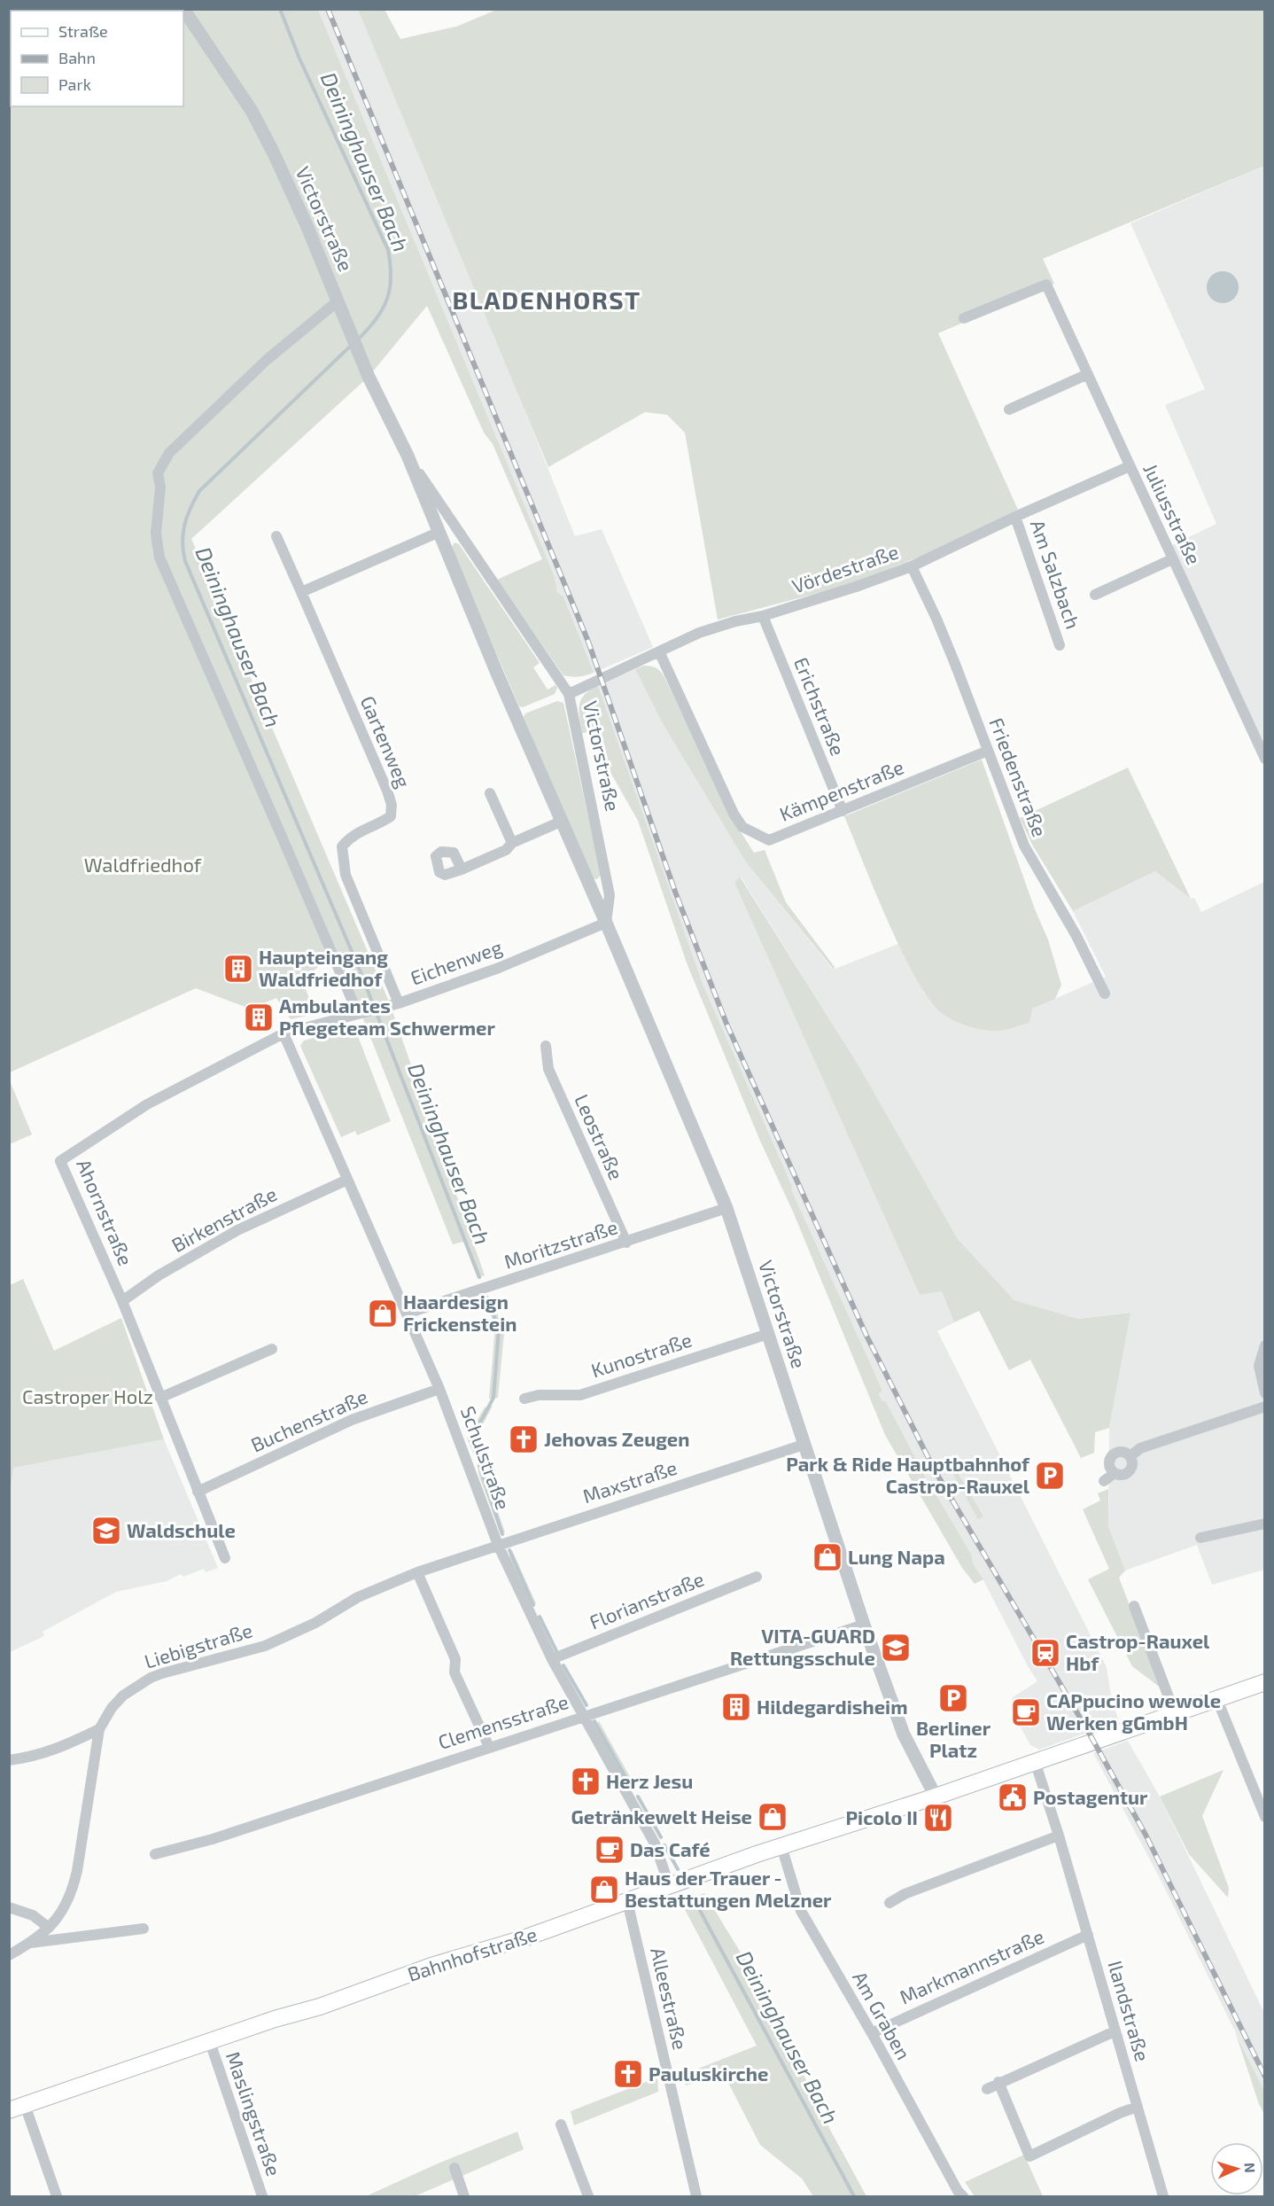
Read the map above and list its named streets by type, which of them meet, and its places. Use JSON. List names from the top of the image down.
{
  "streets": {
    "main road": ["Bahnhofstraße"],
    "street": [
      "Victorstraße",
      "Juliusstraße",
      "Vördestraße",
      "Am Salzbach",
      "Erichstraße",
      "Gartenweg",
      "Friedenstraße",
      "Kämpenstraße",
      "Eichenweg",
      "Leostraße",
      "Ahornstraße",
      "Birkenstraße",
      "Moritzstraße",
      "Kunostraße",
      "Buchenstraße",
      "Schulstraße",
      "Maxstraße",
      "Florianstraße",
      "Liebigstraße",
      "Clemensstraße",
      "Markmannstraße",
      "Alleestraße",
      "Ilandstraße",
      "Am Graben",
      "Maslingstraße"
    ]
  },
  "crossings": [
    ["Victorstraße", "Vördestraße"],
    ["Victorstraße", "Eichenweg"],
    ["Victorstraße", "Moritzstraße"],
    ["Victorstraße", "Kunostraße"],
    ["Victorstraße", "Maxstraße"],
    ["Victorstraße", "Clemensstraße"],
    ["Victorstraße", "Bahnhofstraße"],
    ["Juliusstraße", "Vördestraße"],
    ["Vördestraße", "Am Salzbach"],
    ["Vördestraße", "Erichstraße"],
    ["Vördestraße", "Friedenstraße"],
    ["Vördestraße", "Kämpenstraße"],
    ["Erichstraße", "Kämpenstraße"],
    ["Gartenweg", "Eichenweg"],
    ["Friedenstraße", "Kämpenstraße"],
    ["Eichenweg", "Ahornstraße"],
    ["Eichenweg", "Schulstraße"],
    ["Leostraße", "Moritzstraße"],
    ["Ahornstraße", "Birkenstraße"],
    ["Ahornstraße", "Buchenstraße"],
    ["Ahornstraße", "Schulstraße"],
    ["Birkenstraße", "Schulstraße"],
    ["Moritzstraße", "Schulstraße"],
    ["Buchenstraße", "Schulstraße"],
    ["Schulstraße", "Maxstraße"],
    ["Schulstraße", "Florianstraße"],
    ["Schulstraße", "Liebigstraße"],
    ["Schulstraße", "Clemensstraße"],
    ["Schulstraße", "Bahnhofstraße"],
    ["Maxstraße", "Liebigstraße"],
    ["Bahnhofstraße", "Alleestraße"],
    ["Bahnhofstraße", "Am Graben"],
    ["Bahnhofstraße", "Maslingstraße"],
    ["Markmannstraße", "Ilandstraße"],
    ["Markmannstraße", "Am Graben"]
  ],
  "districts": ["BLADENHORST"],
  "water": ["Deininghauser Bach"],
  "parks": ["Waldfriedhof", "Castroper Holz"],
  "places": {
    "building": ["Haupteingang Waldfriedhof", "Ambulantes Pflegeteam Schwermer", "Hildegardisheim"],
    "shop": [
      "Haardesign Frickenstein",
      "Lung Napa",
      "Getränkewelt Heise",
      "Haus der Trauer - Bestattungen Melzner"
    ],
    "church": ["Jehovas Zeugen", "Herz Jesu", "Pauluskirche"],
    "parking": ["Park & Ride Hauptbahnhof Castrop-Rauxel", "Berliner Platz"],
    "school or university": ["Waldschule", "VITA-GUARD Rettungsschule"],
    "station": ["Castrop-Rauxel Hbf"],
    "cafe": ["CAPpucino wewole Werken gGmbH", "Das Café"],
    "public building": ["Postagentur"],
    "restaurant": ["Picolo II"]
  },
  "legend": ["Straße", "Bahn", "Park"],
  "north": "right"
}
